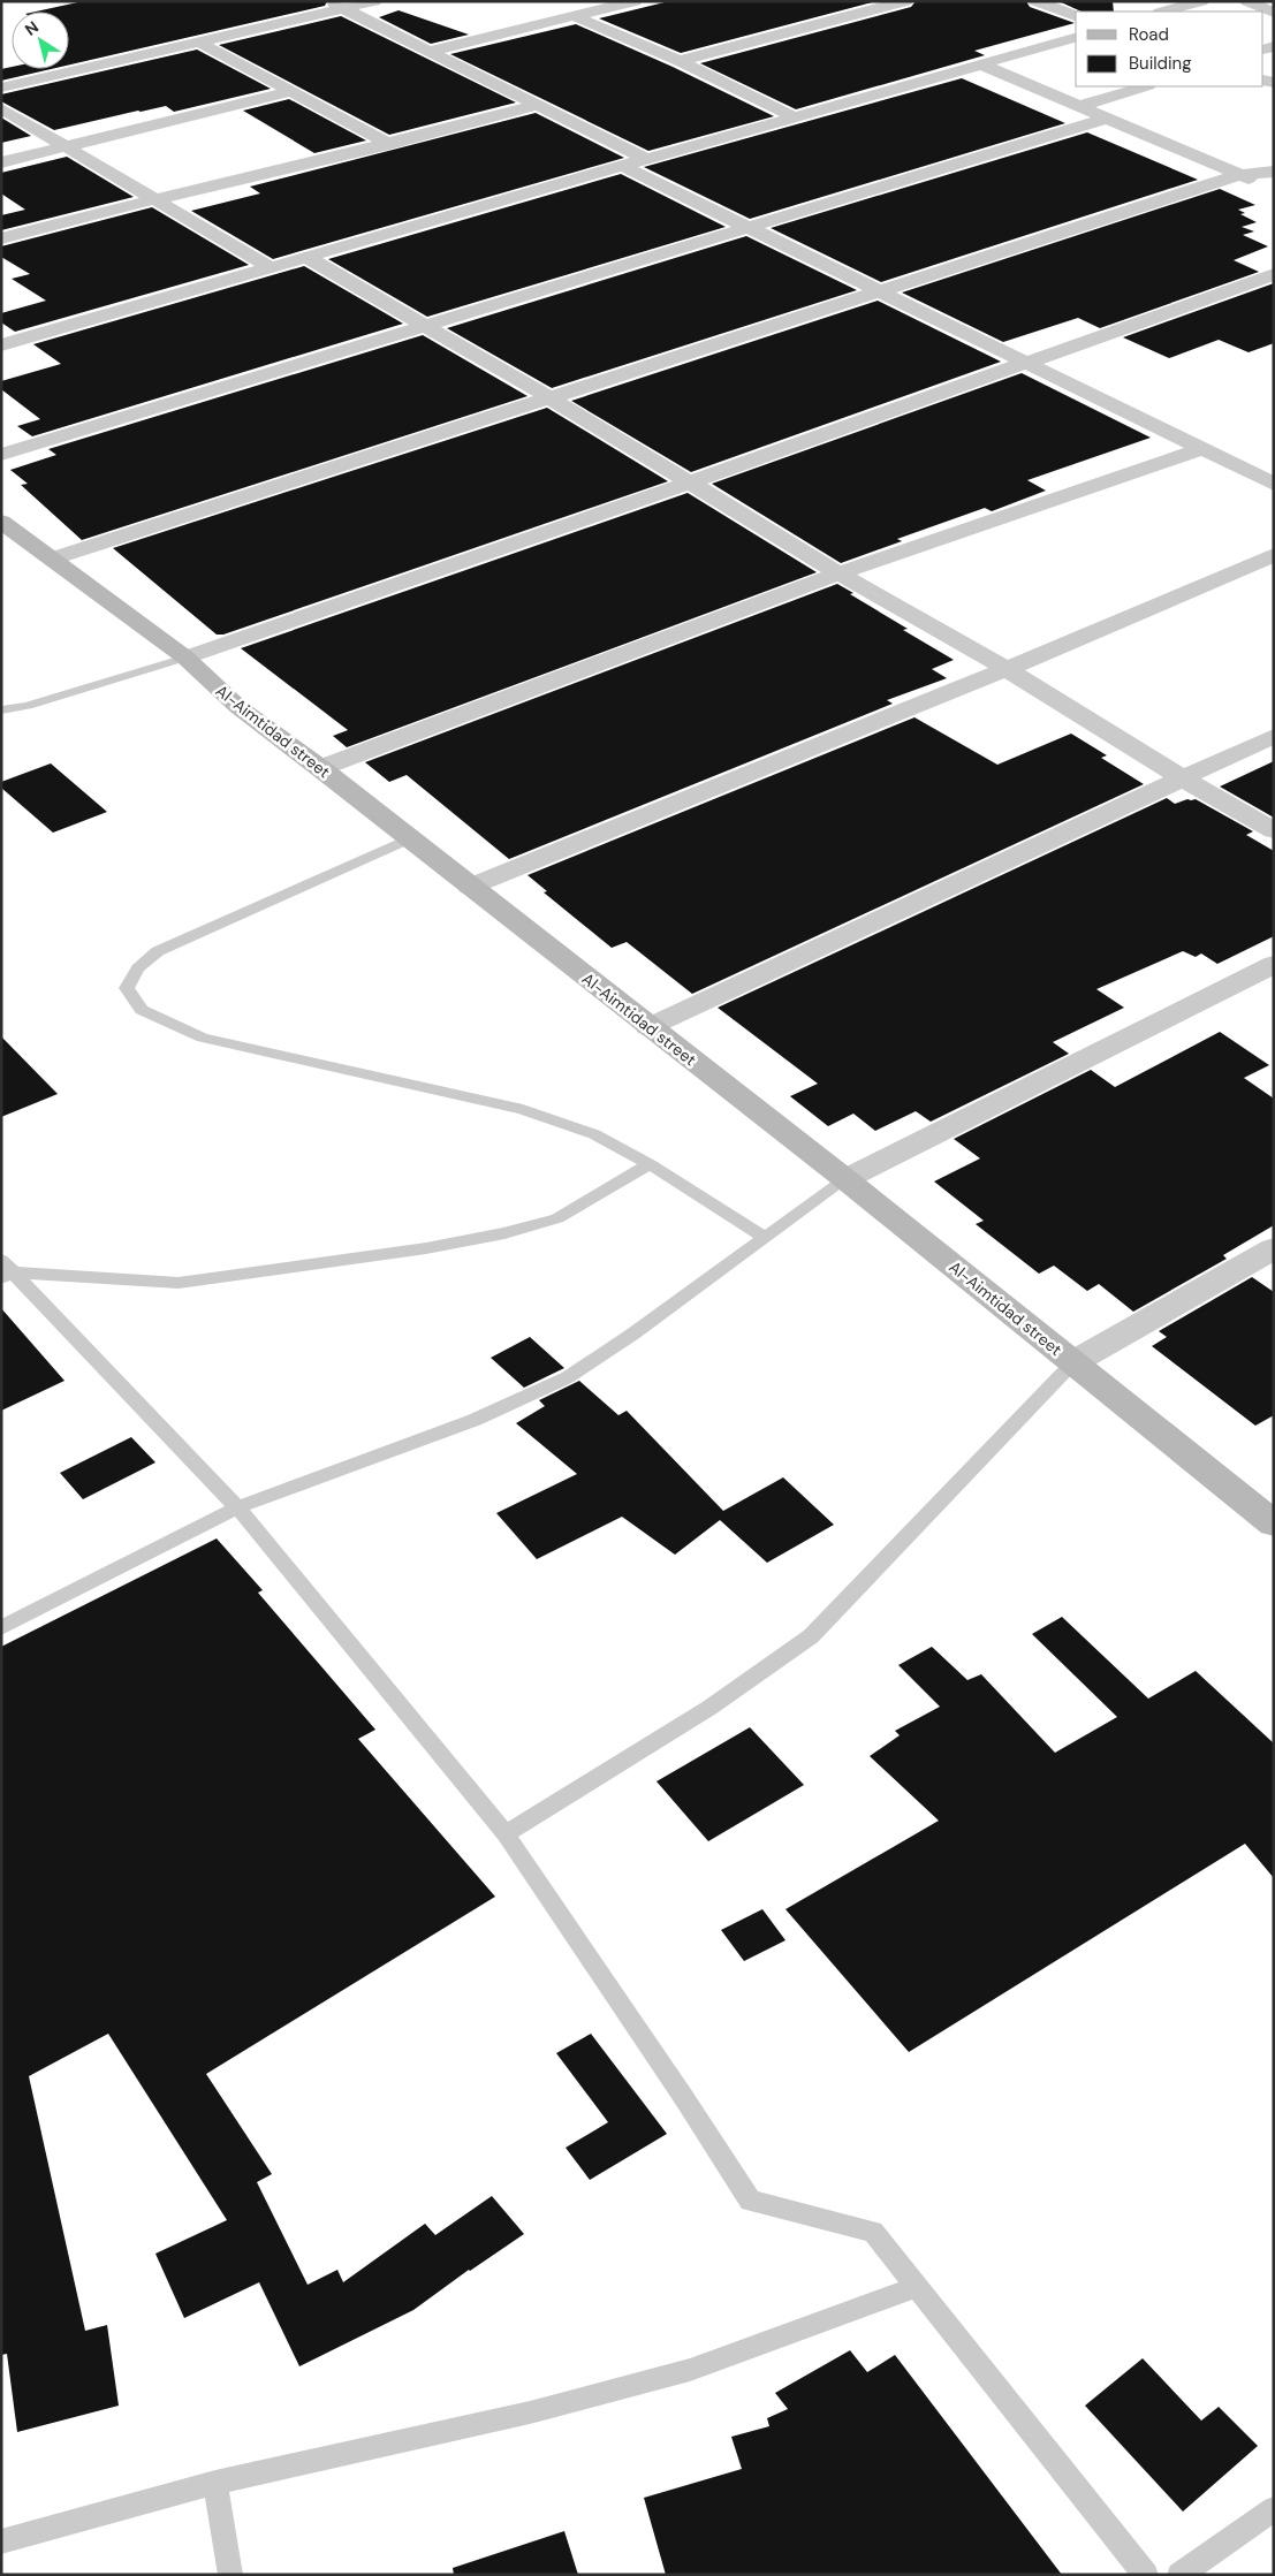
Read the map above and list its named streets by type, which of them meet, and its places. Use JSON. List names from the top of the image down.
{
  "streets": {
    "street": ["Al-Aimtidad street"]
  },
  "legend": ["Road", "Building"],
  "north": "top left"
}
